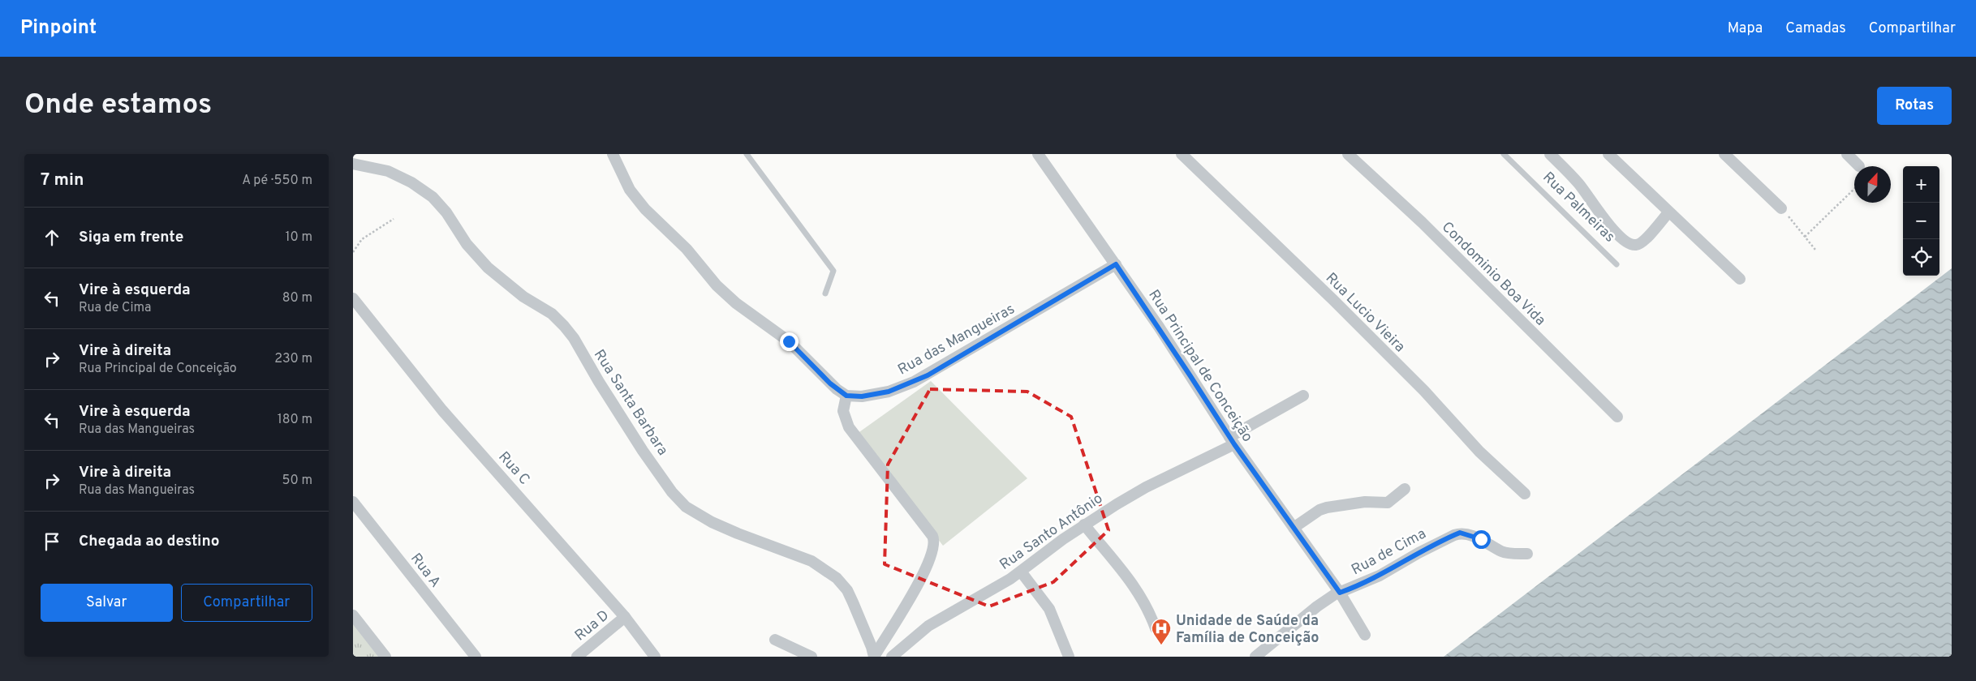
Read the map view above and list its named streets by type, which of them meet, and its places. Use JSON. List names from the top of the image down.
{
  "streets": {
    "street": [
      "Rua Palmeiras",
      "Condominio Boa Vida",
      "Rua Lucio Vieira",
      "Rua das Mangueiras",
      "Rua Principal de Conceição",
      "Rua Santa Barbara",
      "Rua C",
      "Rua Santo Antônio",
      "Rua de Cima",
      "Rua A",
      "Rua D"
    ]
  },
  "crossings": [
    ["Rua das Mangueiras", "Rua Principal de Conceição"],
    ["Rua Principal de Conceição", "Rua Santo Antônio"],
    ["Rua Principal de Conceição", "Rua de Cima"],
    ["Rua C", "Rua D"]
  ],
  "places": {
    "hospital": ["Unidade de Saúde da Família de Conceição"]
  },
  "north": "top",
  "page": {
    "header": "Pinpoint",
    "nav": ["Mapa", "Camadas", "Compartilhar"],
    "buttons": [
      "Rotas",
      ["Salvar", "Compartilhar"]
    ],
    "title": "Onde estamos",
    "heading": ["7 min", "A pé · 550 m"],
    "map_buttons": ["+", "−"],
    "list": [
      ["Siga em frente", "10 m"],
      ["Vire à esquerda", "Rua de Cima", "80 m"],
      ["Vire à direita", "Rua Principal de Conceição", "230 m"],
      ["Vire à esquerda", "Rua das Mangueiras", "180 m"],
      ["Vire à direita", "Rua das Mangueiras", "50 m"],
      "Chegada ao destino"
    ]
  }
}
